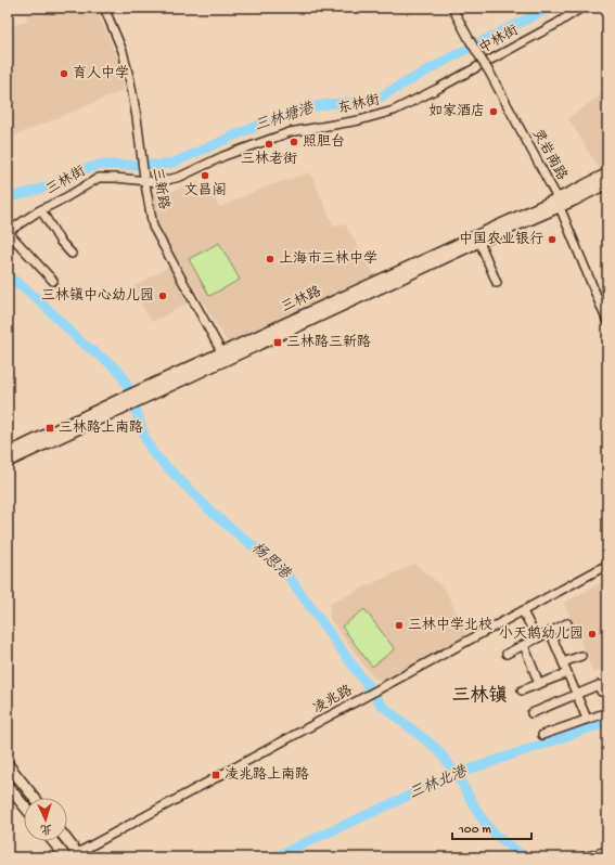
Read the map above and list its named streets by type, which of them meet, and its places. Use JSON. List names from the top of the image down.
{
  "streets": {
    "main road": ["三林路"],
    "street": [
      "中林街",
      "东林街",
      "灵岩南路",
      "三林街",
      "三新路",
      "凌兆路"
    ]
  },
  "crossings": [
    ["中林街", "东林街"],
    ["东林街", "三林街"],
    ["东林街", "三新路"],
    ["灵岩南路", "三林路"],
    ["三林街", "三新路"],
    ["三新路", "三林路"]
  ],
  "districts": ["三林镇"],
  "water": ["三林塘港", "杨思港", "三林北港"],
  "places": {
    "other": [
      "育人中学",
      "如家酒店",
      "照胆台",
      "三林老街",
      "文昌阁",
      "中国农业银行",
      "上海市三林中学",
      "三林镇中心幼儿园",
      "三林中学北校",
      "小天鹅幼儿园"
    ],
    "transit": ["三林路三新路", "三林路上南路", "凌兆路上南路"]
  },
  "scale_bar": "100 m",
  "north": "bottom"
}
